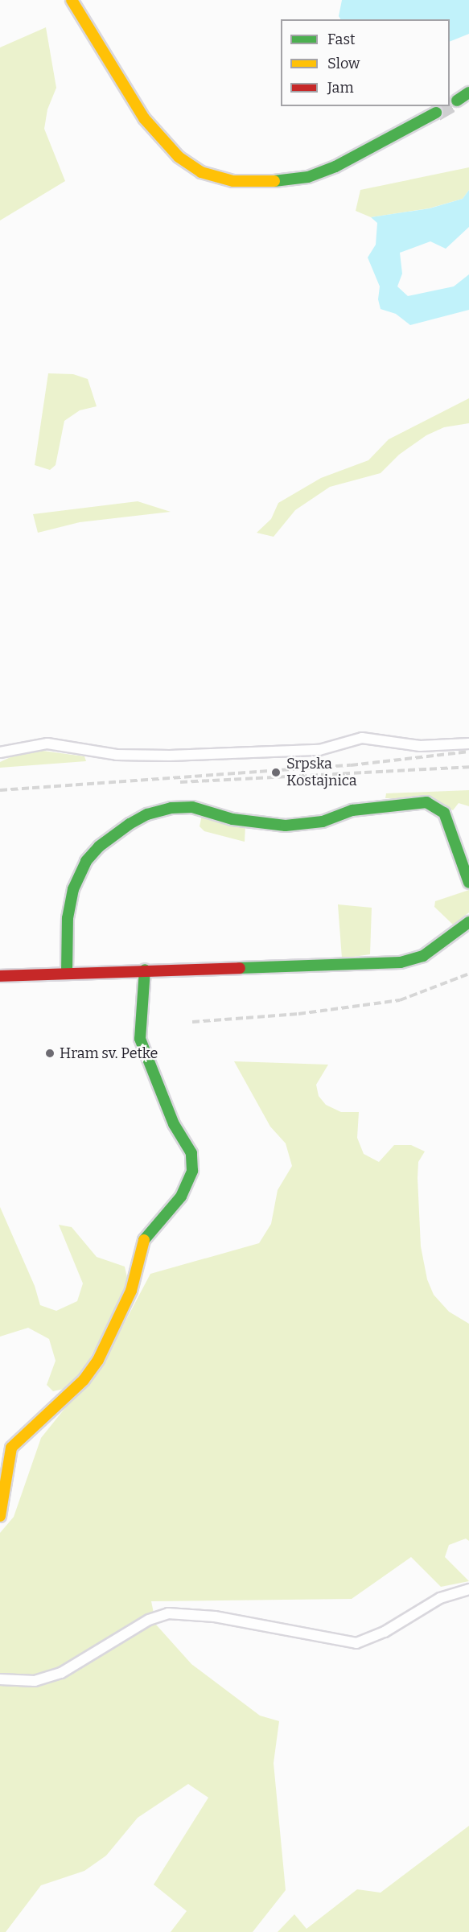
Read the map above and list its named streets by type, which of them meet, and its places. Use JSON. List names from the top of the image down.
{
  "places": ["Srpska Kostajnica", "Hram sv. Petke"],
  "legend": ["Fast", "Slow", "Jam"]
}
